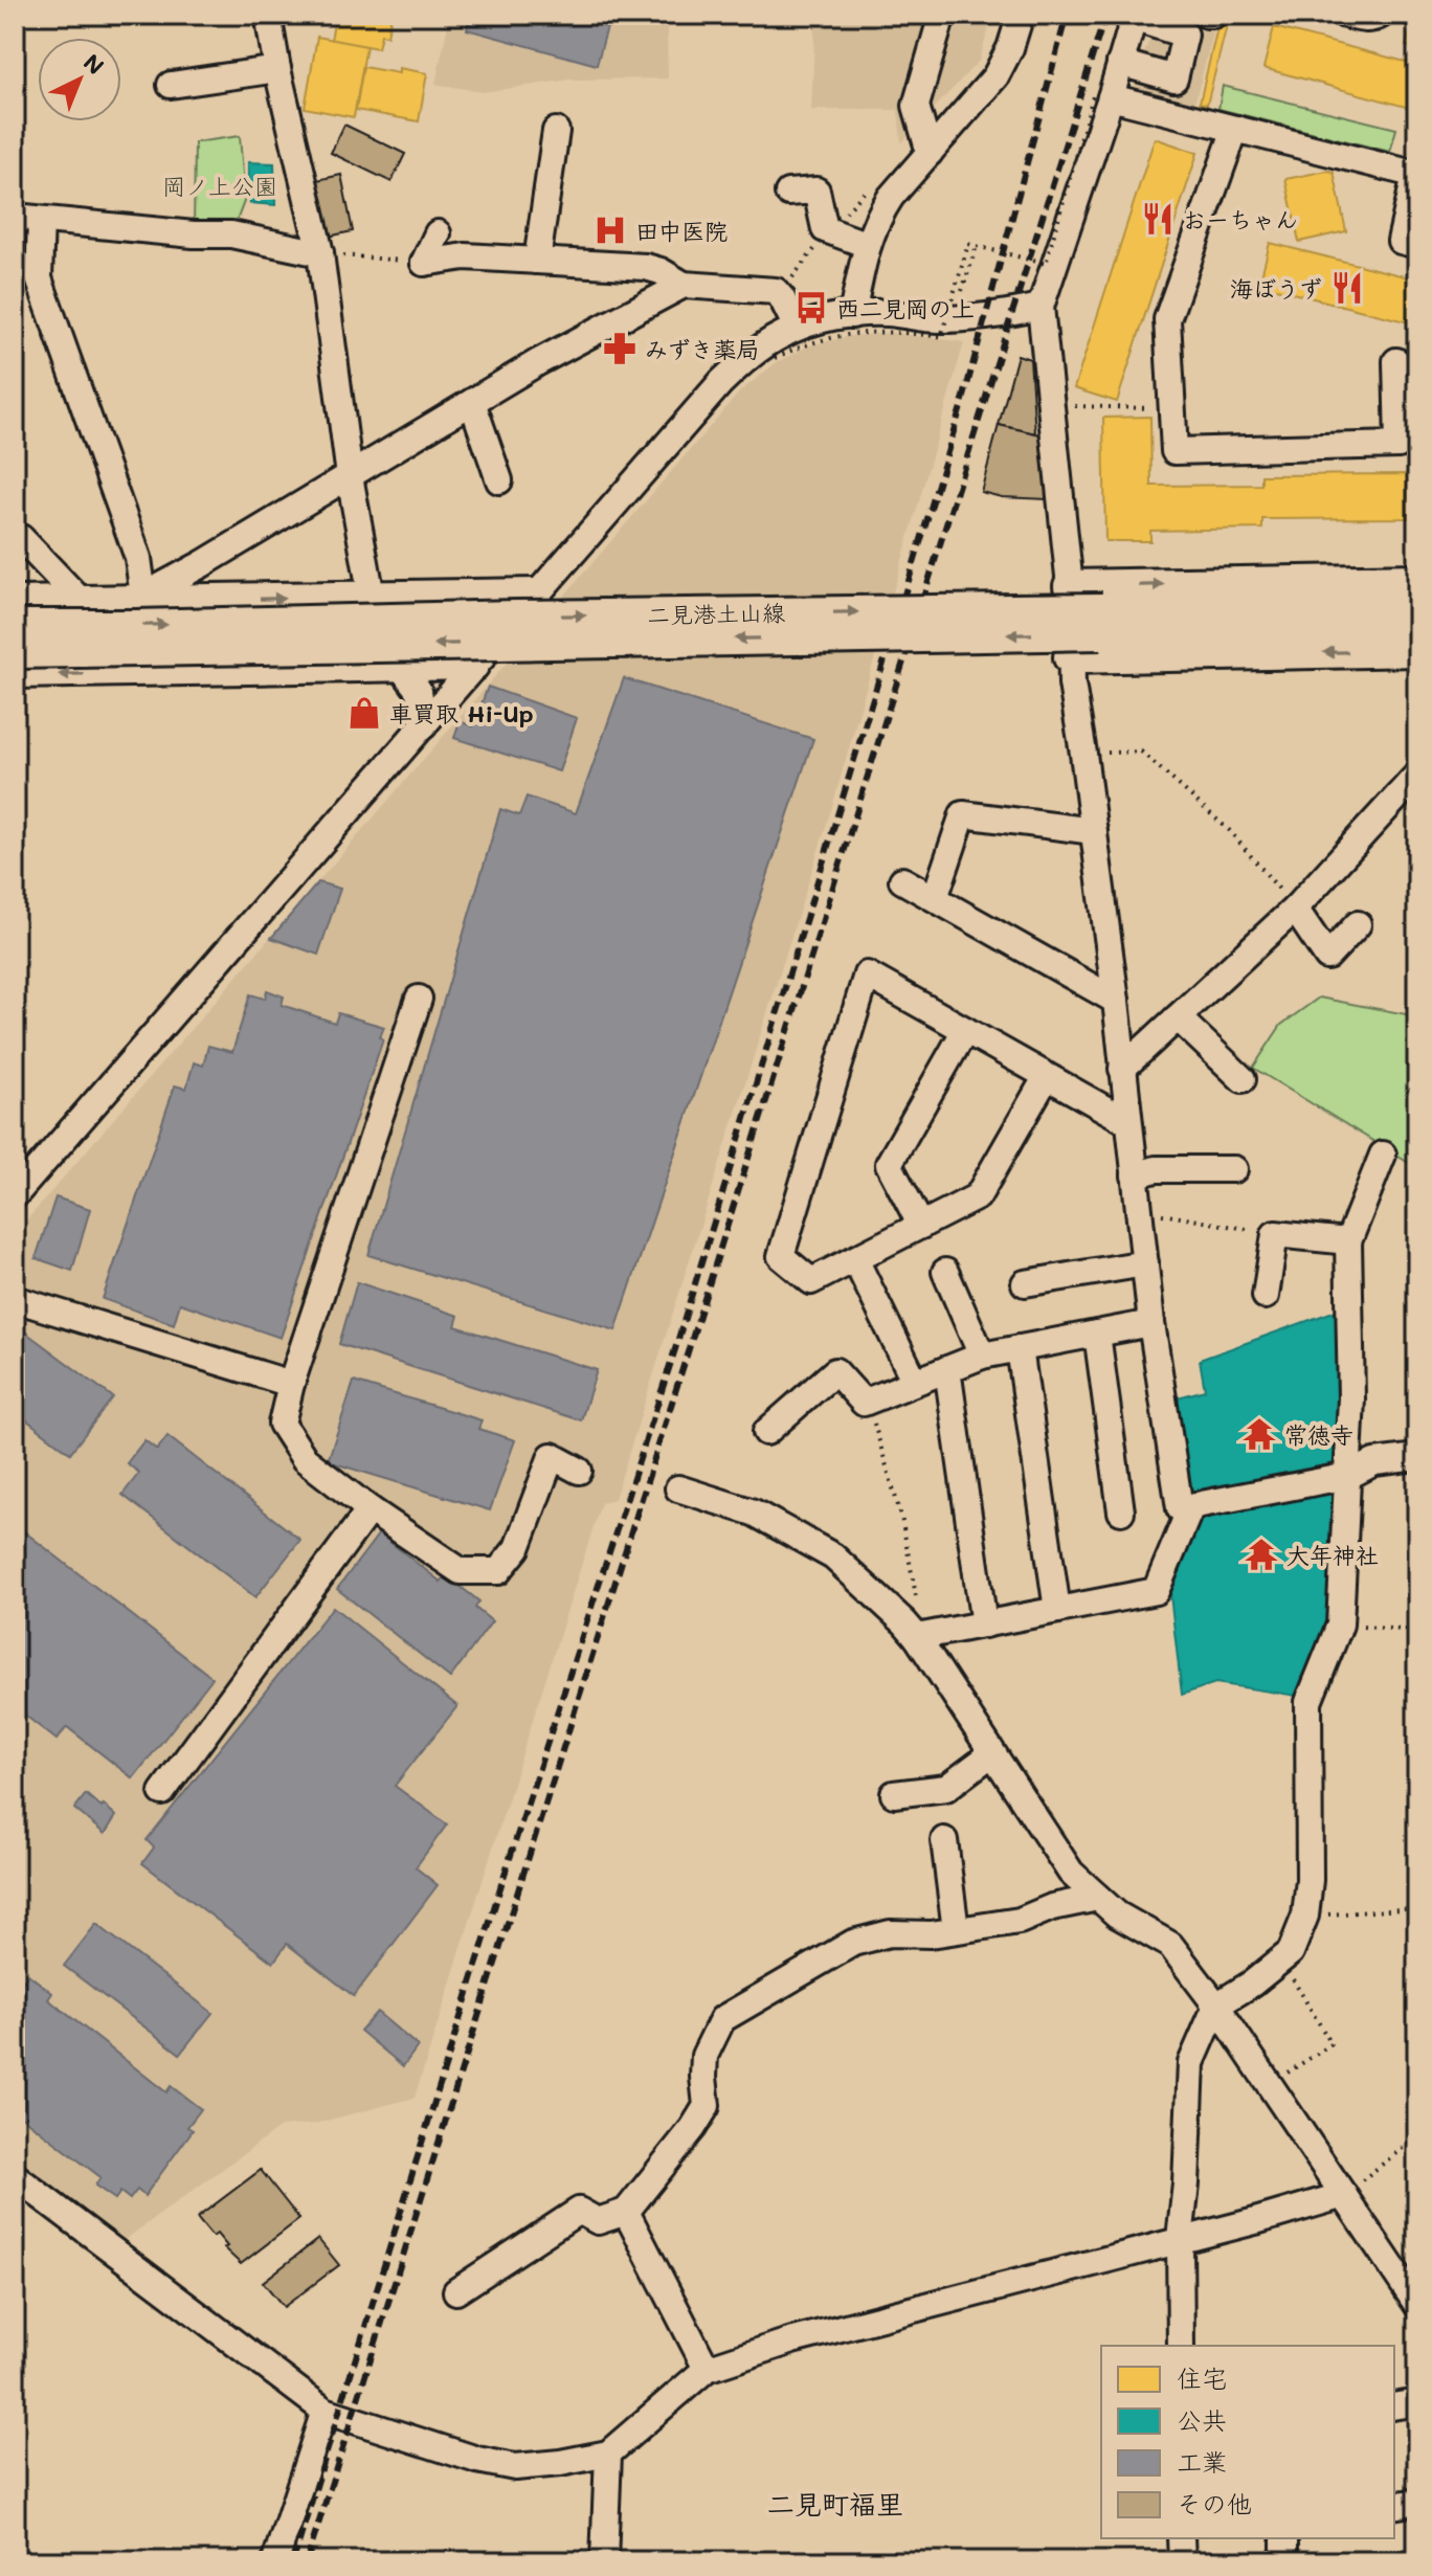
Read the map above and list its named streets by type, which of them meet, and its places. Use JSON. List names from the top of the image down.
{
  "streets": {
    "main road": ["二見港土山線"]
  },
  "districts": ["二見町福里"],
  "parks": ["岡ノ上公園"],
  "places": {
    "restaurant": ["おーちゃん", "海ぼうず"],
    "hospital": ["田中医院"],
    "bus stop": ["西二見岡の上"],
    "pharmacy": ["みずき薬局"],
    "shop": ["車買取 Hi-Up"],
    "temple": ["常徳寺", "大年神社"]
  },
  "legend": [
    "住宅",
    "公共",
    "工業",
    "その他"
  ],
  "north": "top right"
}
